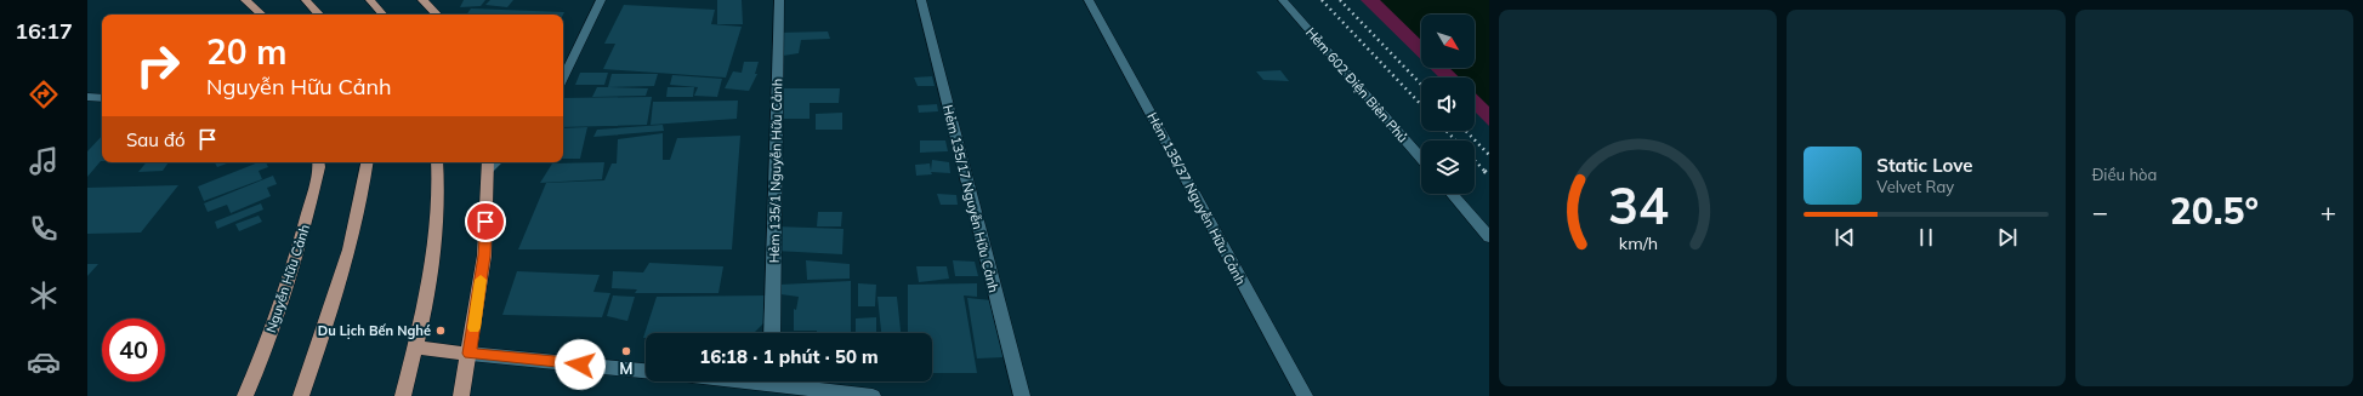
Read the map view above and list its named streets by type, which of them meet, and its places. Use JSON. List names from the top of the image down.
{
  "streets": {
    "main road": ["Nguyễn Hữu Cảnh"],
    "street": [
      "Hẻm 602 Điện Biên Phủ",
      "Hẻm 135/1 Nguyễn Hữu Cảnh",
      "Hẻm 135/17 Nguyễn Hữu Cảnh",
      "Hẻm 135/37 Nguyễn Hữu Cảnh"
    ]
  },
  "places": ["Du Lịch Bến Nghé", "M"],
  "north": "bottom right",
  "page": {
    "tabs": "16:17",
    "tile": "Điều hòa",
    "turn": ["20 m", "Nguyễn Hữu Cảnh"],
    "then": "Sau đó",
    "song": ["Static Love", "Velvet Ray"],
    "heat": ["−", "20.5°", "+"],
    "limit": "40",
    "trip": "16:18 · 1 phút · 50 m",
    "gauge": ["34", "km/h"]
  }
}
